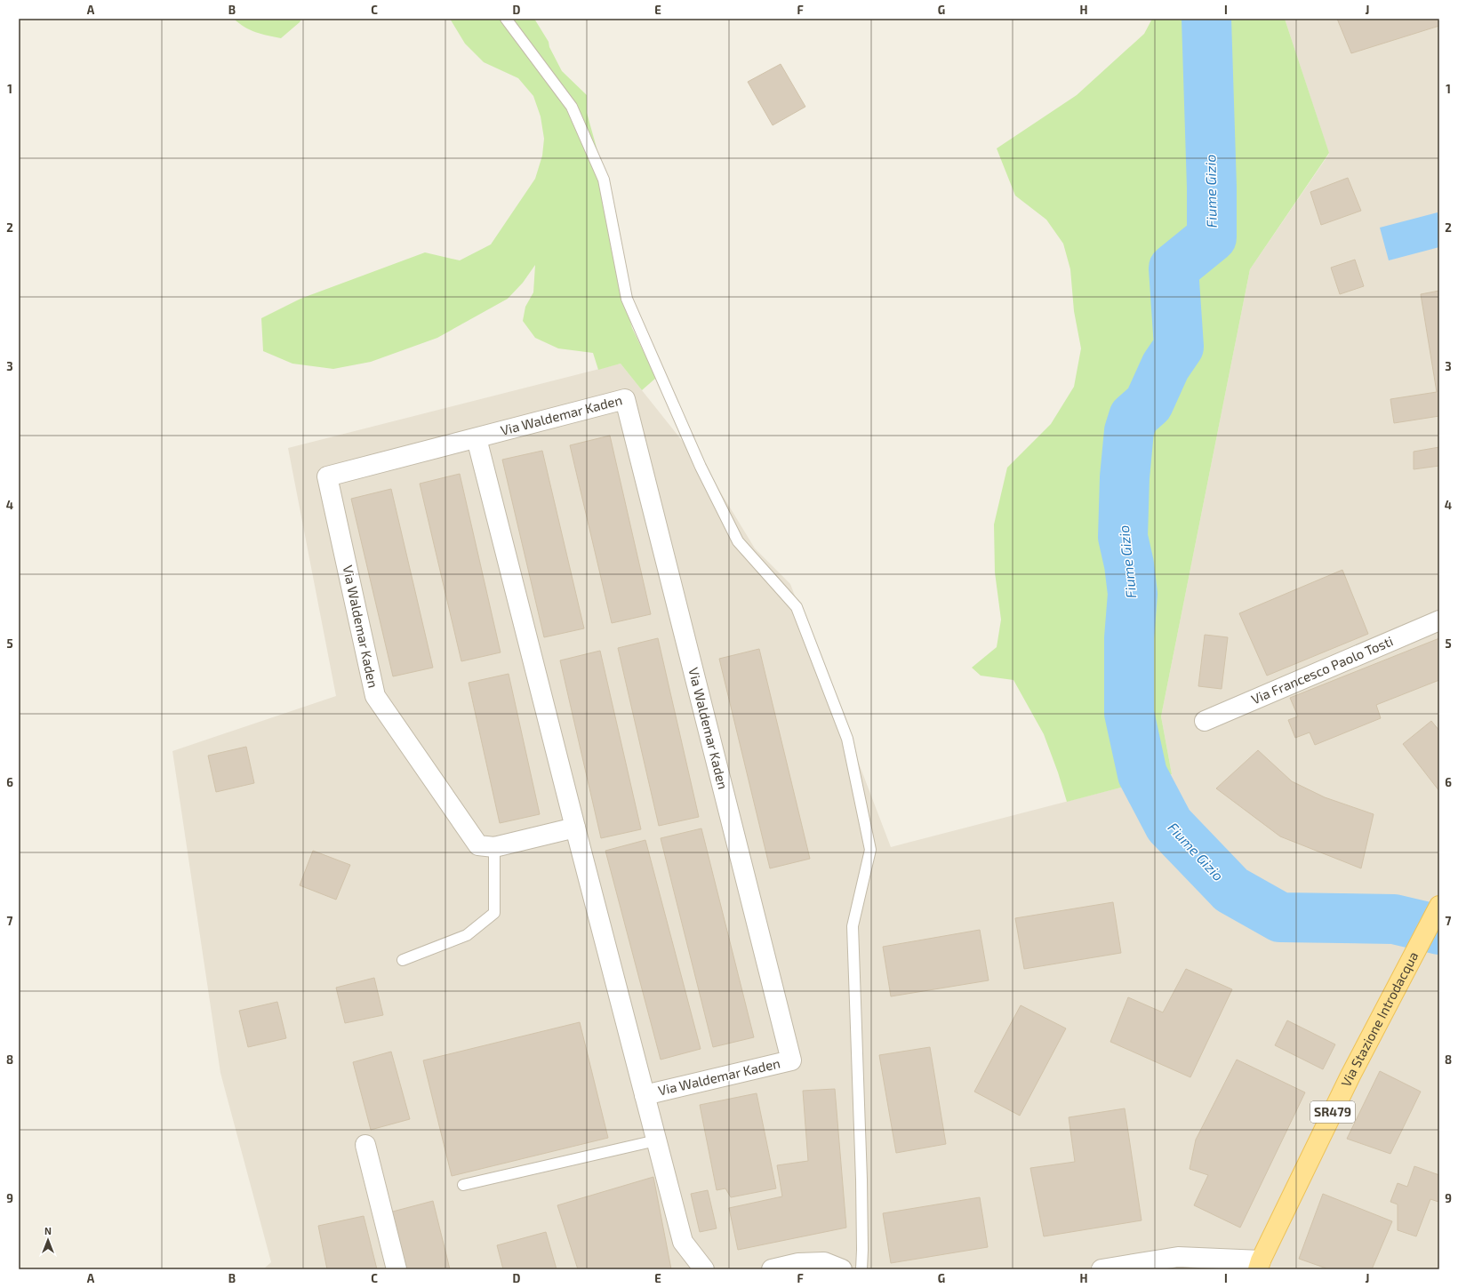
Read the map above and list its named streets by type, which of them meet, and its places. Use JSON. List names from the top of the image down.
{
  "streets": {
    "main road": ["Via Stazione Introdacqua", "SR479"],
    "street": ["Via Waldemar Kaden", "Via Francesco Paolo Tosti"]
  },
  "water": ["Fiume Gizio"],
  "north": "top",
  "grid": {
    "columns": [
      "A",
      "B",
      "C",
      "D",
      "E",
      "F",
      "G",
      "H",
      "I",
      "J"
    ],
    "rows": [
      "1",
      "2",
      "3",
      "4",
      "5",
      "6",
      "7",
      "8",
      "9"
    ]
  }
}
